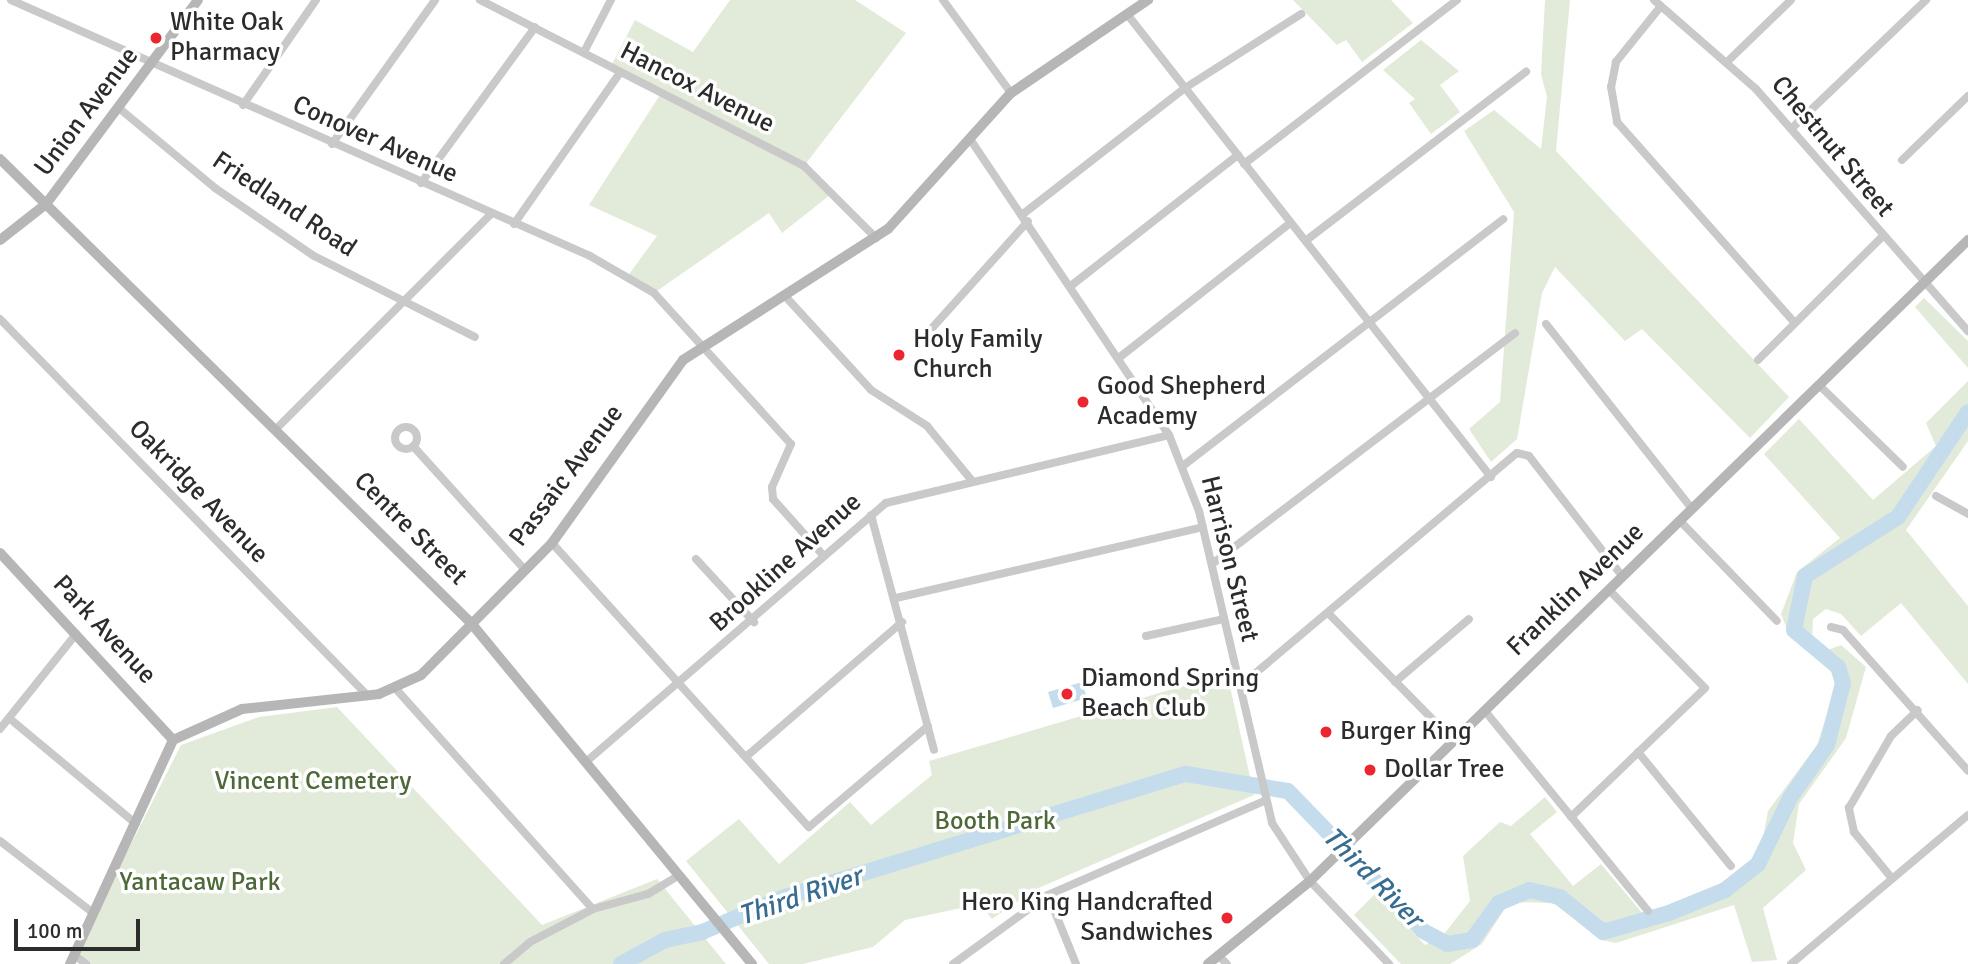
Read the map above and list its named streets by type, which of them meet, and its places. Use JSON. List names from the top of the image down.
{
  "streets": {
    "street": [
      "Hancox Avenue",
      "Union Avenue",
      "Conover Avenue",
      "Chestnut Street",
      "Friedland Road",
      "Passaic Avenue",
      "Oakridge Avenue",
      "Centre Street",
      "Harrison Street",
      "Brookline Avenue",
      "Franklin Avenue",
      "Park Avenue"
    ]
  },
  "crossings": [
    ["Hancox Avenue", "Passaic Avenue"],
    ["Union Avenue", "Conover Avenue"],
    ["Union Avenue", "Friedland Road"],
    ["Union Avenue", "Centre Street"],
    ["Conover Avenue", "Passaic Avenue"],
    ["Conover Avenue", "Brookline Avenue"],
    ["Chestnut Street", "Franklin Avenue"],
    ["Passaic Avenue", "Oakridge Avenue"],
    ["Passaic Avenue", "Centre Street"],
    ["Passaic Avenue", "Harrison Street"],
    ["Passaic Avenue", "Park Avenue"],
    ["Centre Street", "Brookline Avenue"],
    ["Harrison Street", "Brookline Avenue"],
    ["Harrison Street", "Franklin Avenue"]
  ],
  "water": ["Third River"],
  "parks": ["Vincent Cemetery", "Booth Park", "Yantacaw Park"],
  "places": [
    "White Oak Pharmacy",
    "Holy Family Church",
    "Good Shepherd Academy",
    "Diamond Spring Beach Club",
    "Burger King",
    "Dollar Tree",
    "Hero King Handcrafted Sandwiches"
  ],
  "scale_bar": "100 m"
}
